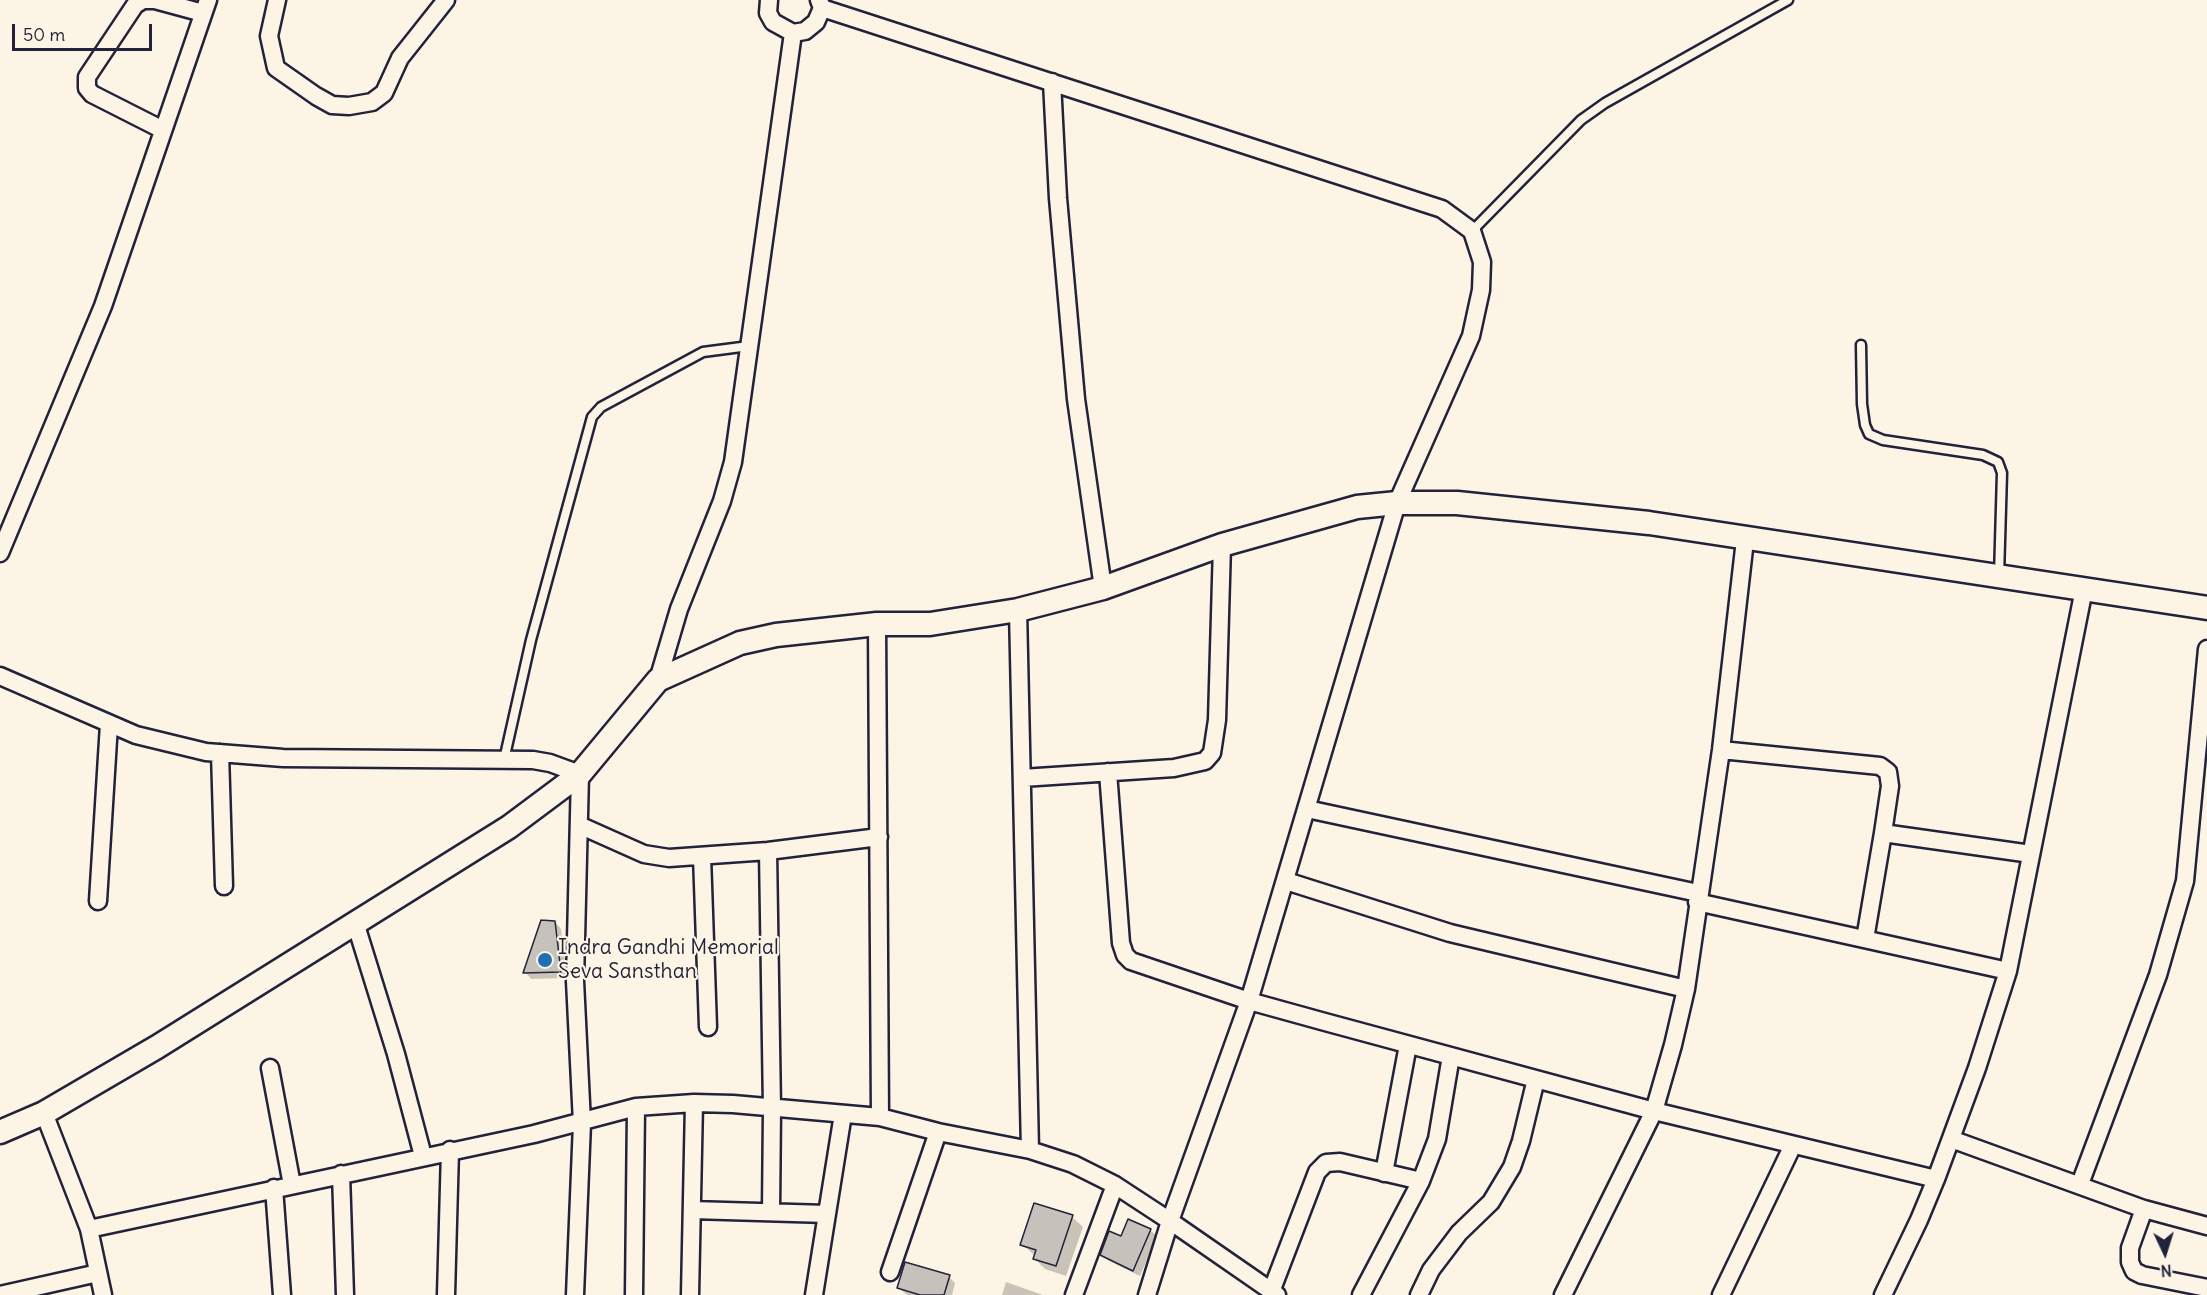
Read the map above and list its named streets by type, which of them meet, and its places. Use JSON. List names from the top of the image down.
{
  "places": ["Indra Gandhi Memorial Seva Sansthan"],
  "scale_bar": "50 m",
  "north": "bottom"
}
